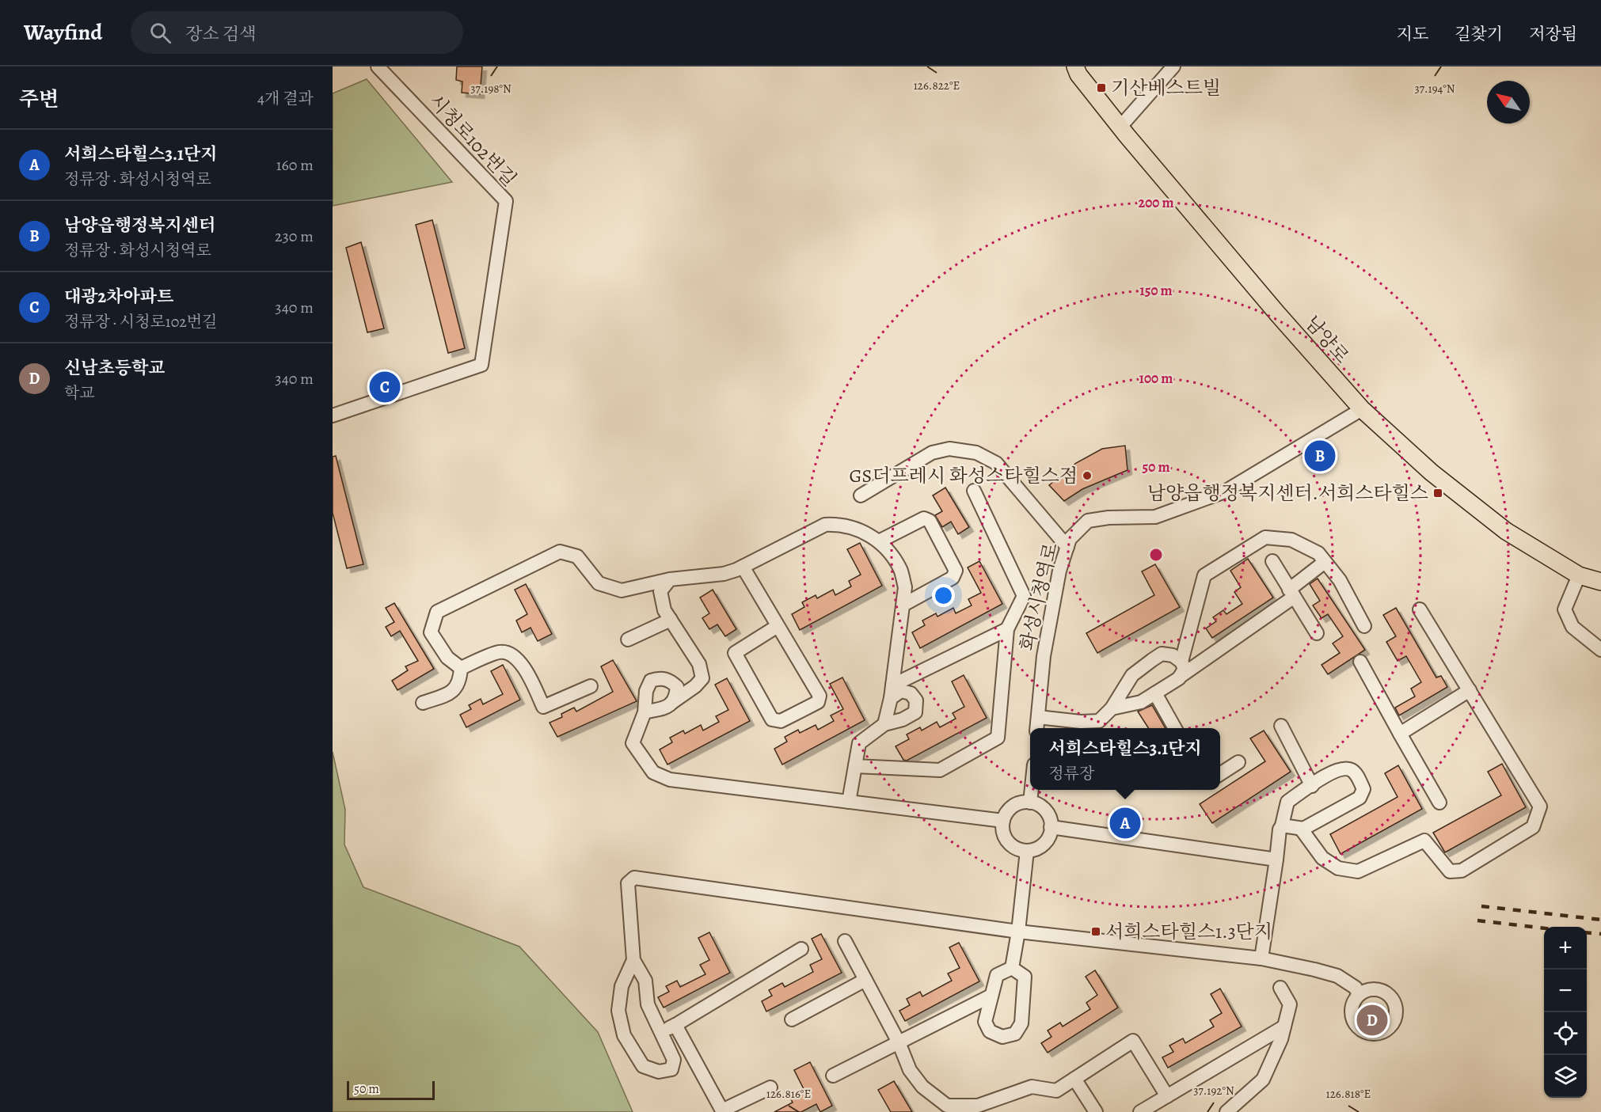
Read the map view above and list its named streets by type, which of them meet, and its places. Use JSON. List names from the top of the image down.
{
  "streets": {
    "main road": ["남양로"],
    "street": ["시청로102번길", "화성시청역로"]
  },
  "crossings": [
    ["남양로", "화성시청역로"]
  ],
  "places": {
    "transit": ["기산베스트빌", "남양읍행정복지센터.서희스타힐스", "서희스타힐스1.3단지"],
    "other": ["GS더프레시 화성스타힐스점"]
  },
  "scale_bar": "50 m",
  "north": "top left",
  "page": {
    "header": "Wayfind",
    "search": "장소 검색",
    "nav": ["지도", "길찾기", "저장됨"],
    "heading": ["주변", "4개 결과"],
    "list": [
      {
        "mark": "A",
        "name": "서희스타힐스3.1단지",
        "note": "정류장 · 화성시청역로",
        "value": "160 m"
      },
      {
        "mark": "B",
        "name": "남양읍행정복지센터",
        "note": "정류장 · 화성시청역로",
        "value": "230 m"
      },
      {
        "mark": "C",
        "name": "대광2차아파트",
        "note": "정류장 · 시청로102번길",
        "value": "340 m"
      },
      {
        "mark": "D",
        "name": "신남초등학교",
        "note": "학교",
        "value": "340 m"
      }
    ],
    "pins": [
      "C",
      "B",
      "A",
      "D"
    ],
    "popup": ["서희스타힐스3.1단지", "정류장"],
    "map_buttons": ["+", "−"],
    "scale": "50 m"
  },
  "coordinates": [
    "126.822°E",
    "37.198°N",
    "37.194°N",
    "37.192°N",
    "126.816°E",
    "126.818°E"
  ],
  "rings": [
    "200 m",
    "150 m",
    "100 m",
    "50 m"
  ]
}
